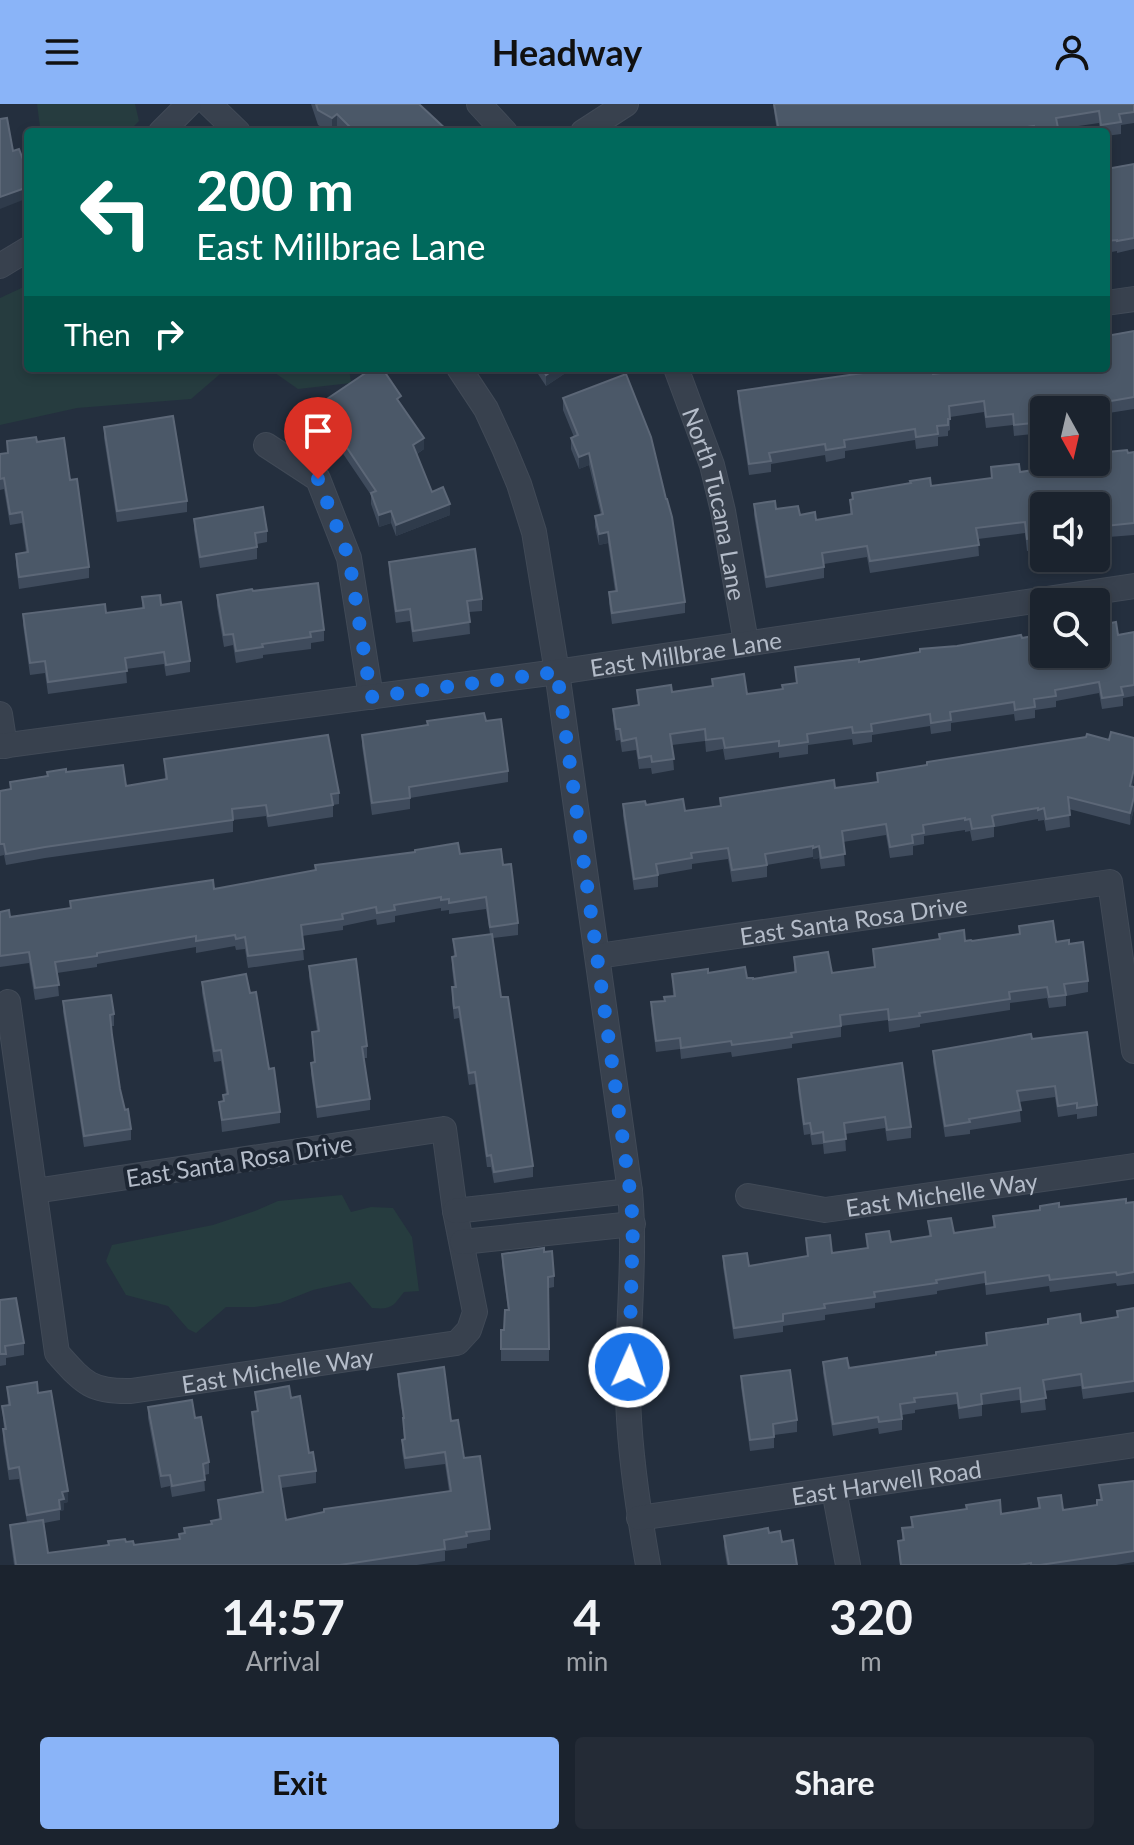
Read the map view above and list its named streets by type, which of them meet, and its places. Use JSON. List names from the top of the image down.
{
  "streets": {
    "street": [
      "North Tucana Lane",
      "East Millbrae Lane",
      "East Santa Rosa Drive",
      "East Michelle Way",
      "East Harwell Road"
    ]
  },
  "crossings": [
    ["North Tucana Lane", "East Millbrae Lane"],
    ["East Santa Rosa Drive", "East Michelle Way"]
  ],
  "north": "bottom",
  "page": {
    "header": "Headway",
    "turn": ["200 m", "East Millbrae Lane"],
    "then": "Then",
    "eta": [
      "14:57",
      "Arrival",
      "4",
      "min",
      "320",
      "m"
    ],
    "buttons": ["Exit", "Share"]
  }
}
